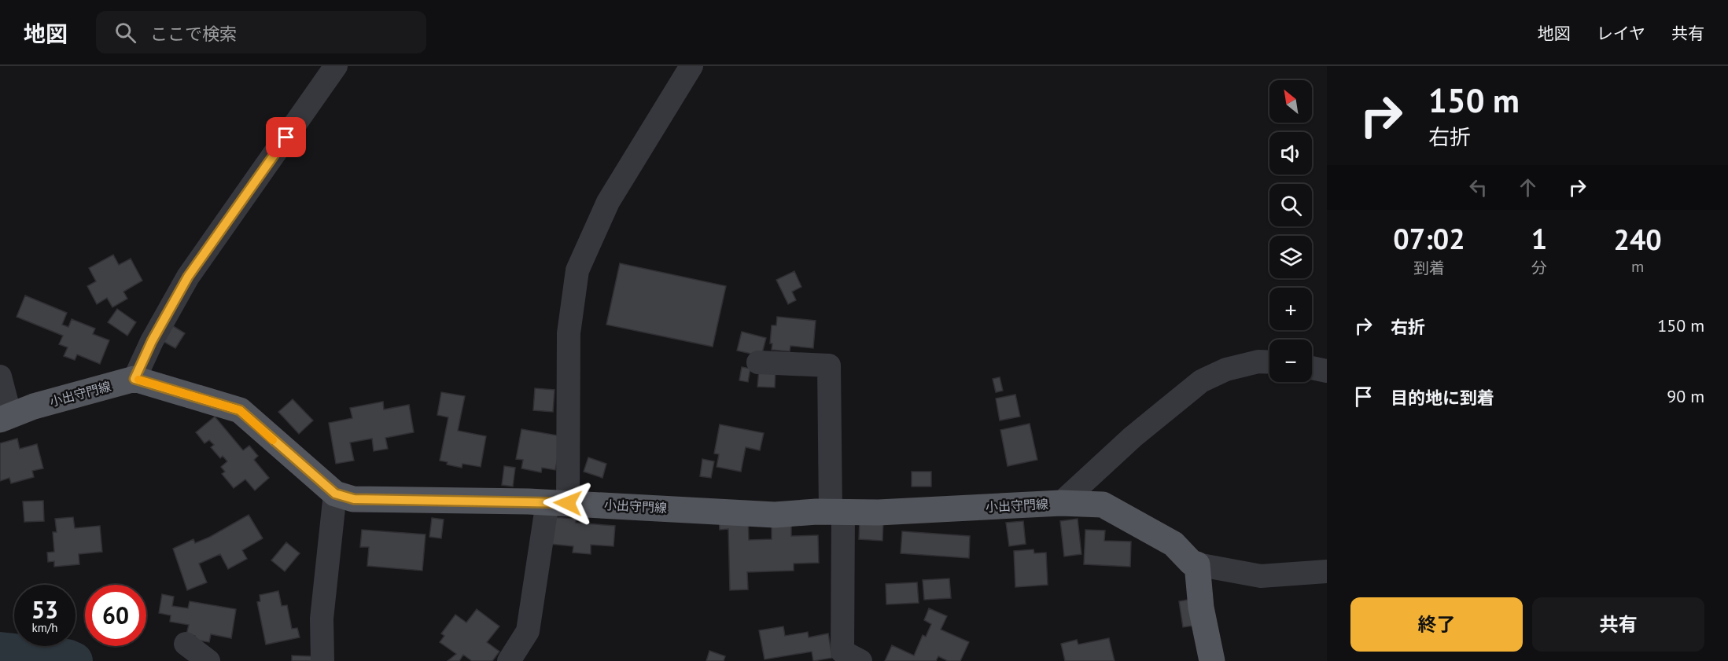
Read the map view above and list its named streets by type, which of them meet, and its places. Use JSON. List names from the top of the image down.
{
  "streets": {
    "main road": ["小出守門線"]
  },
  "north": "top left",
  "page": {
    "header": "地図",
    "search": "ここで検索",
    "nav": ["地図", "レイヤ", "共有"],
    "turn": ["150 m", "右折"],
    "map_buttons": ["+", "−"],
    "eta": [
      "07:02",
      "到着",
      "1",
      "分",
      "240",
      "m"
    ],
    "list": [
      {
        "name": "右折",
        "value": "150 m"
      },
      {
        "name": "目的地に到着",
        "value": "90 m"
      }
    ],
    "speed": "53 km/h",
    "limit": "60",
    "buttons": ["終了", "共有"]
  }
}
